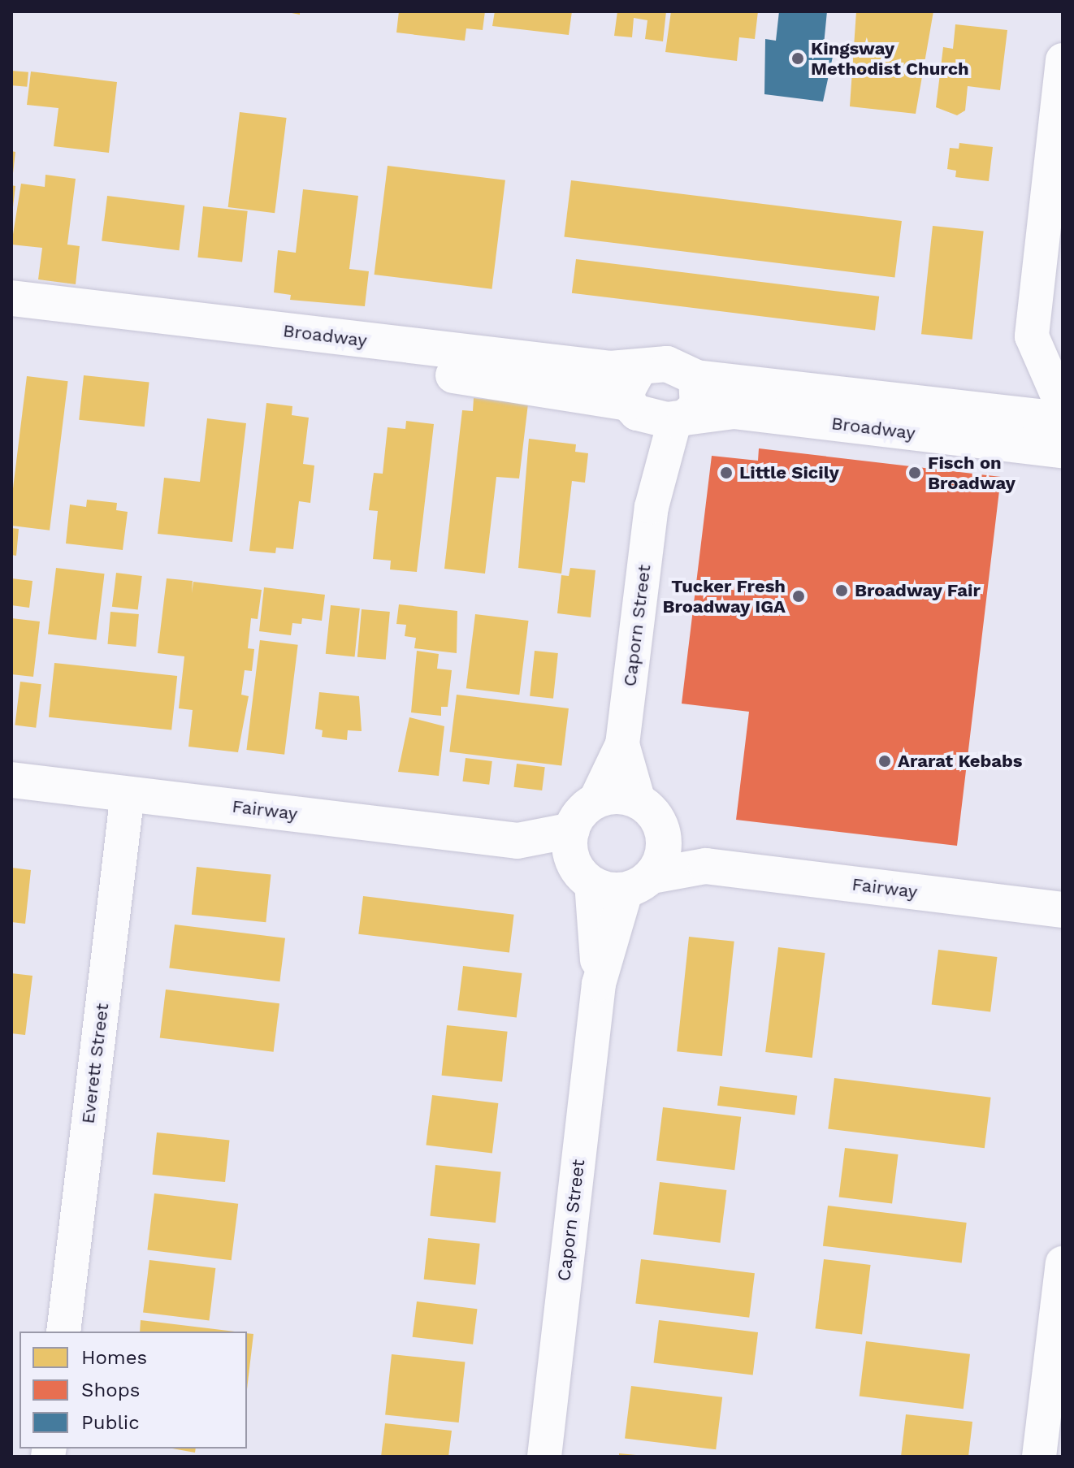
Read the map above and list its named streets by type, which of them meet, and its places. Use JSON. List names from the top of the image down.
{
  "streets": {
    "main road": ["Broadway", "Fairway"],
    "street": ["Caporn Street", "Everett Street"]
  },
  "crossings": [
    ["Broadway", "Caporn Street"],
    ["Caporn Street", "Fairway"],
    ["Fairway", "Everett Street"]
  ],
  "places": [
    "Kingsway Methodist Church",
    "Little Sicily",
    "Fisch on Broadway",
    "Broadway Fair",
    "Tucker Fresh Broadway IGA",
    "Ararat Kebabs"
  ],
  "legend": ["Homes", "Shops", "Public"]
}
